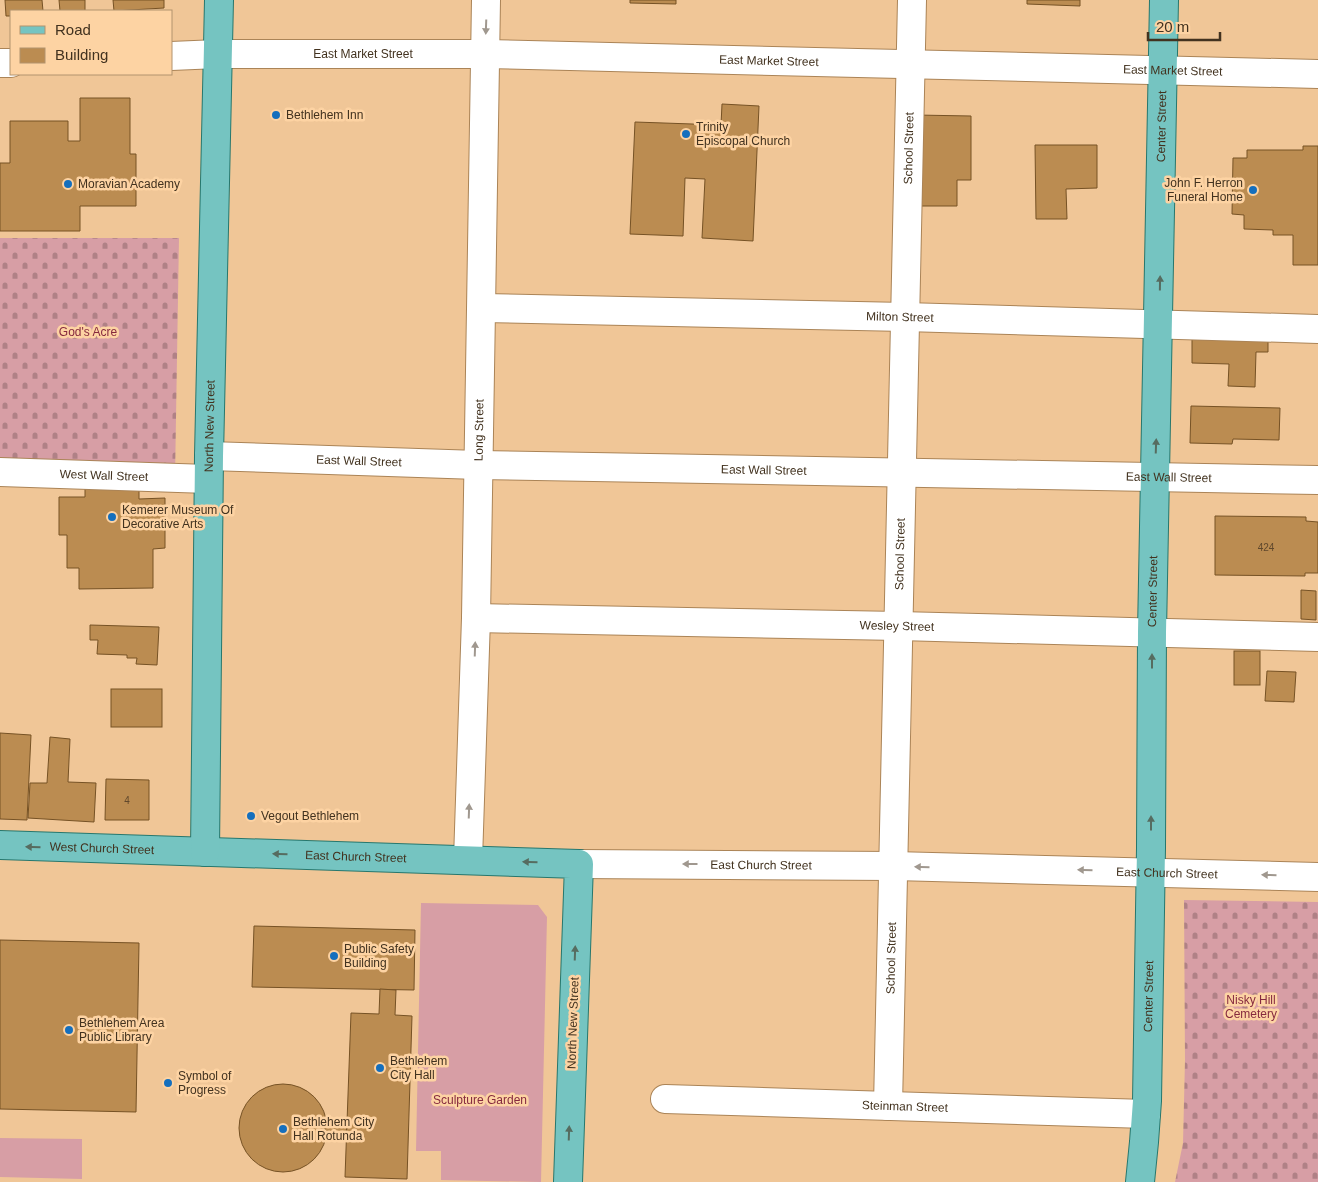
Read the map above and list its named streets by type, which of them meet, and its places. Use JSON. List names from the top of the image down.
{
  "streets": {
    "main road": [
      "Center Street",
      "North New Street",
      "West Church Street",
      "East Church Street"
    ],
    "street": [
      "East Market Street",
      "School Street",
      "Milton Street",
      "Long Street",
      "East Wall Street",
      "West Wall Street",
      "Wesley Street",
      "Steinman Street"
    ]
  },
  "crossings": [
    ["East Market Street", "Center Street"],
    ["East Market Street", "School Street"],
    ["East Market Street", "North New Street"],
    ["East Market Street", "Long Street"],
    ["Center Street", "Milton Street"],
    ["Center Street", "East Wall Street"],
    ["Center Street", "Wesley Street"],
    ["Center Street", "East Church Street"],
    ["Center Street", "Steinman Street"],
    ["School Street", "Milton Street"],
    ["School Street", "East Wall Street"],
    ["School Street", "Wesley Street"],
    ["School Street", "East Church Street"],
    ["School Street", "Steinman Street"],
    ["Milton Street", "Long Street"],
    ["North New Street", "East Wall Street"],
    ["North New Street", "West Wall Street"],
    ["North New Street", "West Church Street"],
    ["North New Street", "East Church Street"],
    ["Long Street", "East Wall Street"],
    ["Long Street", "Wesley Street"],
    ["Long Street", "East Church Street"],
    ["East Wall Street", "West Wall Street"],
    ["West Church Street", "East Church Street"]
  ],
  "one_way": ["Center Street", "West Church Street", "East Church Street"],
  "parks": ["God's Acre", "Nisky Hill Cemetery", "Sculpture Garden"],
  "places": [
    "Bethlehem Inn",
    "Trinity Episcopal Church",
    "Moravian Academy",
    "John F. Herron Funeral Home",
    "Kemerer Museum Of Decorative Arts",
    "Vegout Bethlehem",
    "Public Safety Building",
    "Bethlehem Area Public Library",
    "Bethlehem City Hall",
    "Symbol of Progress",
    "Bethlehem City Hall Rotunda"
  ],
  "house_numbers": ["424", "4"],
  "legend": ["Road", "Building"],
  "scale_bar": "20 m"
}
